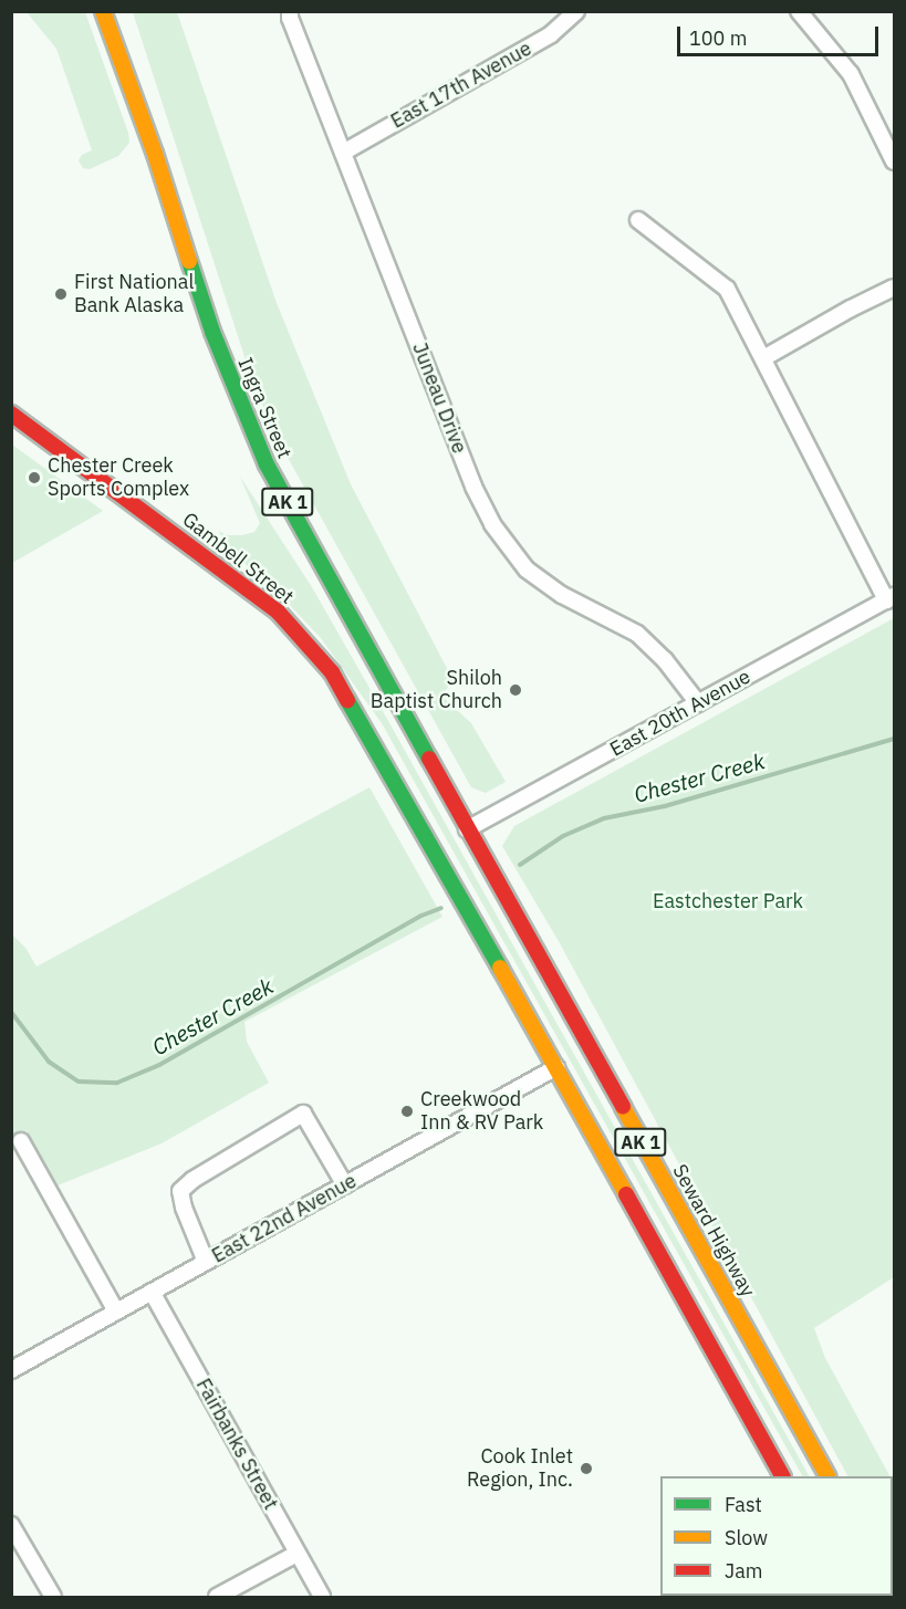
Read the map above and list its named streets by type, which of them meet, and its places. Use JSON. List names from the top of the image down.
{
  "streets": {
    "highway": [
      "Ingra Street",
      "AK 1",
      "Gambell Street",
      "Seward Highway"
    ],
    "street": [
      "East 17th Avenue",
      "Juneau Drive",
      "East 20th Avenue",
      "East 22nd Avenue",
      "Fairbanks Street"
    ]
  },
  "crossings": [
    ["East 17th Avenue", "Juneau Drive"],
    ["Juneau Drive", "East 20th Avenue"],
    ["Ingra Street", "East 20th Avenue"],
    ["Ingra Street", "Seward Highway"],
    ["AK 1", "Gambell Street"],
    ["AK 1", "East 22nd Avenue"],
    ["Gambell Street", "East 22nd Avenue"],
    ["East 20th Avenue", "Seward Highway"],
    ["East 22nd Avenue", "Fairbanks Street"]
  ],
  "water": ["Chester Creek"],
  "parks": ["Eastchester Park"],
  "places": [
    "First National Bank Alaska",
    "Chester Creek Sports Complex",
    "Shiloh Baptist Church",
    "Creekwood Inn & RV Park",
    "Cook Inlet Region, Inc."
  ],
  "legend": ["Fast", "Slow", "Jam"],
  "scale_bar": "100 m"
}
